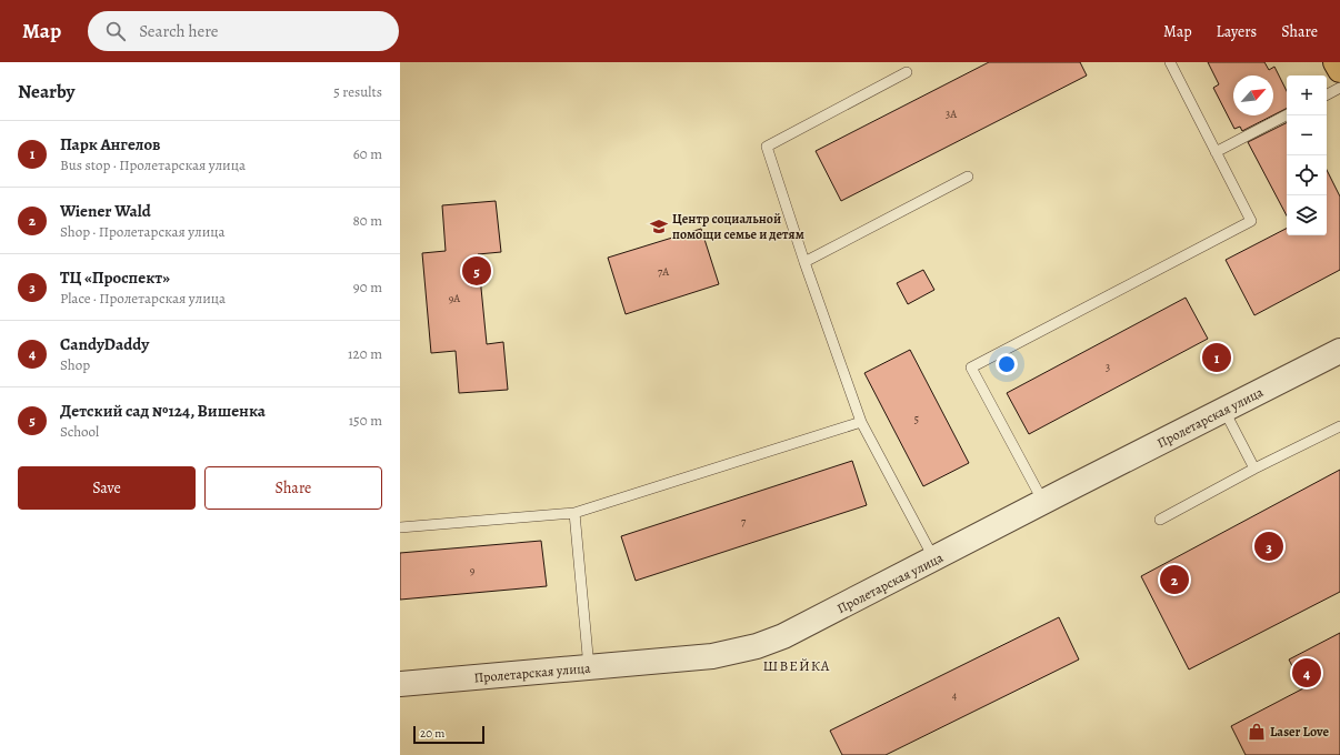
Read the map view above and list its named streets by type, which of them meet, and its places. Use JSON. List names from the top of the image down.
{
  "streets": {
    "street": ["Пролетарская улица"]
  },
  "districts": ["ШВЕЙКА"],
  "places": {
    "school or university": ["Центр социальной помощи семье и детям"],
    "shop": ["Laser Love"]
  },
  "house_numbers": [
    "3А",
    "7А",
    "9А",
    "3",
    "5",
    "7",
    "9",
    "4"
  ],
  "scale_bar": "20 m",
  "north": "top right",
  "page": {
    "header": "Map",
    "search": "Search here",
    "nav": ["Map", "Layers", "Share"],
    "heading": ["Nearby", "5 results"],
    "map_buttons": ["+", "−"],
    "list": [
      {
        "mark": "1",
        "name": "Парк Ангелов",
        "note": "Bus stop · Пролетарская улица",
        "value": "60 m"
      },
      {
        "mark": "2",
        "name": "Wiener Wald",
        "note": "Shop · Пролетарская улица",
        "value": "80 m"
      },
      {
        "mark": "3",
        "name": "ТЦ «Проспект»",
        "note": "Place · Пролетарская улица",
        "value": "90 m"
      },
      {
        "mark": "4",
        "name": "CandyDaddy",
        "note": "Shop",
        "value": "120 m"
      },
      {
        "mark": "5",
        "name": "Детский сад №124, Вишенка",
        "note": "School",
        "value": "150 m"
      }
    ],
    "pins": [
      "5",
      "1",
      "3",
      "2",
      "4"
    ],
    "buttons": ["Save", "Share"],
    "scale": "20 m"
  }
}
